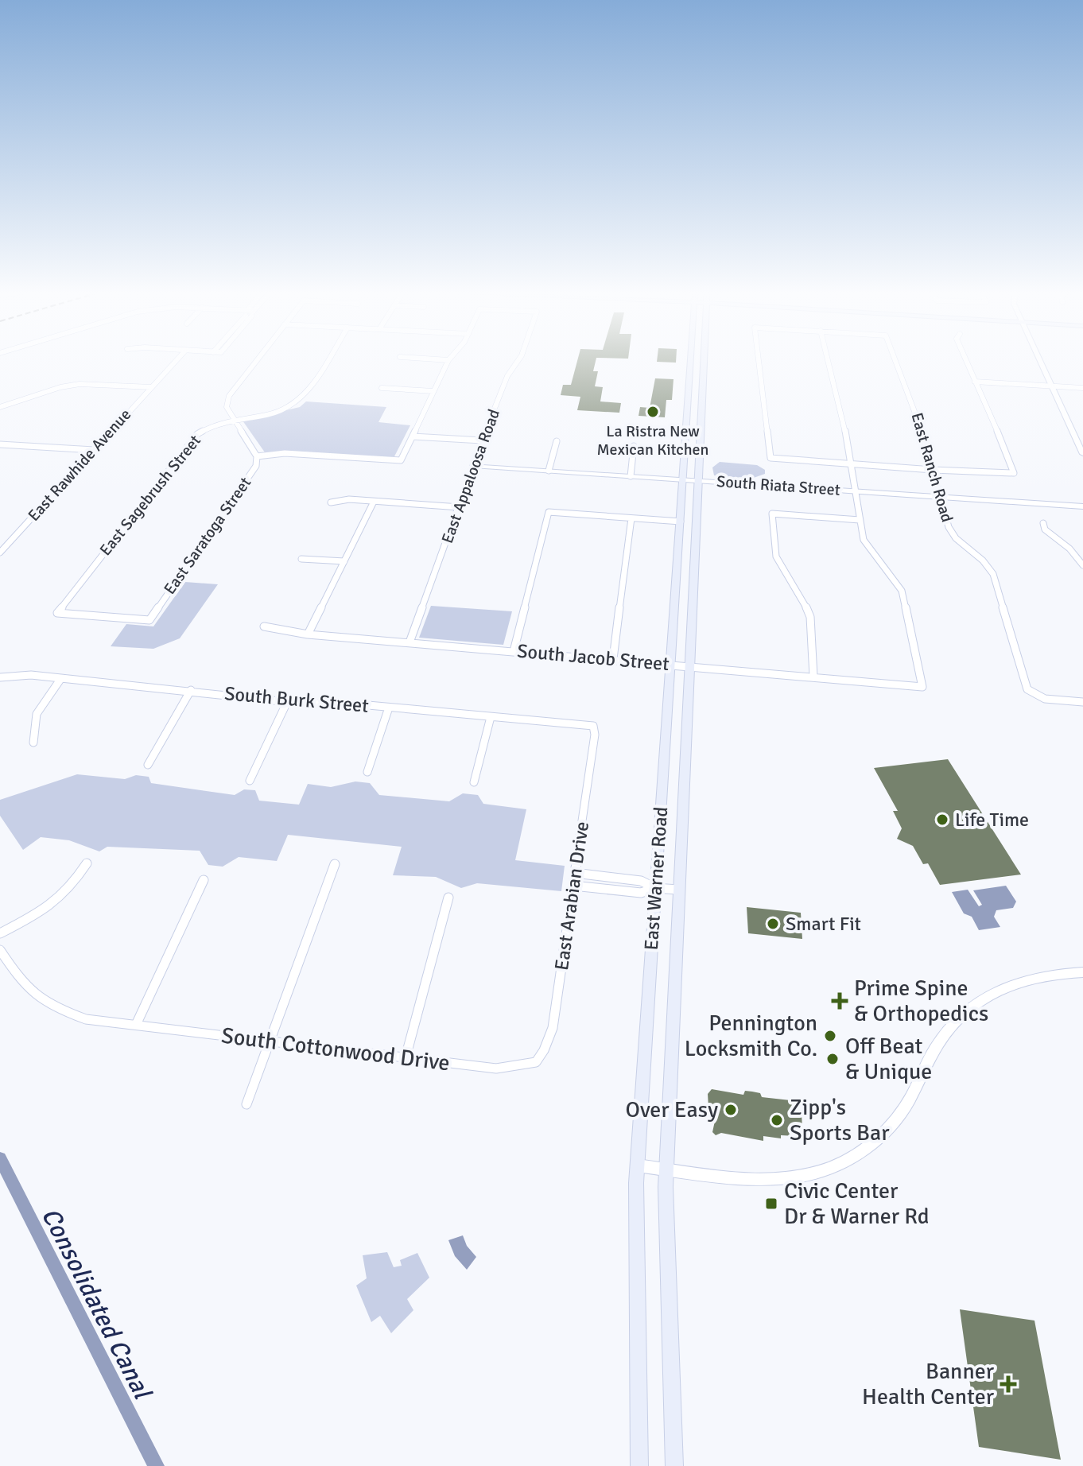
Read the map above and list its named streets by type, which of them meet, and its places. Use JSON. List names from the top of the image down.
{
  "streets": {
    "main road": ["East Warner Road"],
    "street": [
      "East Rawhide Avenue",
      "East Ranch Road",
      "East Appaloosa Road",
      "South Riata Street",
      "East Sagebrush Street",
      "East Saratoga Street",
      "South Jacob Street",
      "South Burk Street",
      "East Arabian Drive",
      "South Cottonwood Drive"
    ]
  },
  "crossings": [
    ["East Ranch Road", "South Riata Street"],
    ["East Appaloosa Road", "South Riata Street"],
    ["East Appaloosa Road", "South Jacob Street"],
    ["South Riata Street", "East Warner Road"],
    ["East Sagebrush Street", "East Saratoga Street"],
    ["South Jacob Street", "East Warner Road"],
    ["South Burk Street", "East Arabian Drive"],
    ["East Arabian Drive", "South Cottonwood Drive"]
  ],
  "water": ["Consolidated Canal"],
  "places": {
    "other": [
      "La Ristra New Mexican Kitchen",
      "Life Time",
      "Smart Fit",
      "Pennington Locksmith Co.",
      "Off Beat & Unique",
      "Over Easy",
      "Zipp's Sports Bar"
    ],
    "health": ["Prime Spine & Orthopedics", "Banner Health Center"],
    "transit": ["Civic Center Dr & Warner Rd"]
  }
}
